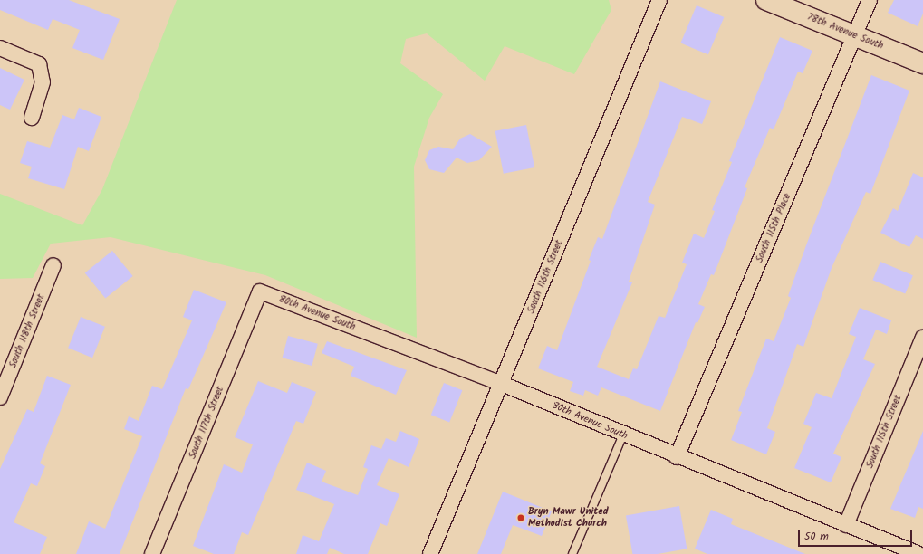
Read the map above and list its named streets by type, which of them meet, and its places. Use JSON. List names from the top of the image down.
{
  "streets": {
    "street": [
      "78th Avenue South",
      "South 115th Place",
      "South 116th Street",
      "80th Avenue South",
      "South 118th Street",
      "South 117th Street",
      "South 115th Street"
    ]
  },
  "crossings": [
    ["78th Avenue South", "South 115th Place"],
    ["South 115th Place", "80th Avenue South"],
    ["South 116th Street", "80th Avenue South"],
    ["80th Avenue South", "South 117th Street"],
    ["80th Avenue South", "South 115th Street"]
  ],
  "places": ["Bryn Mawr United Methodist Church"],
  "scale_bar": "50 m"
}
